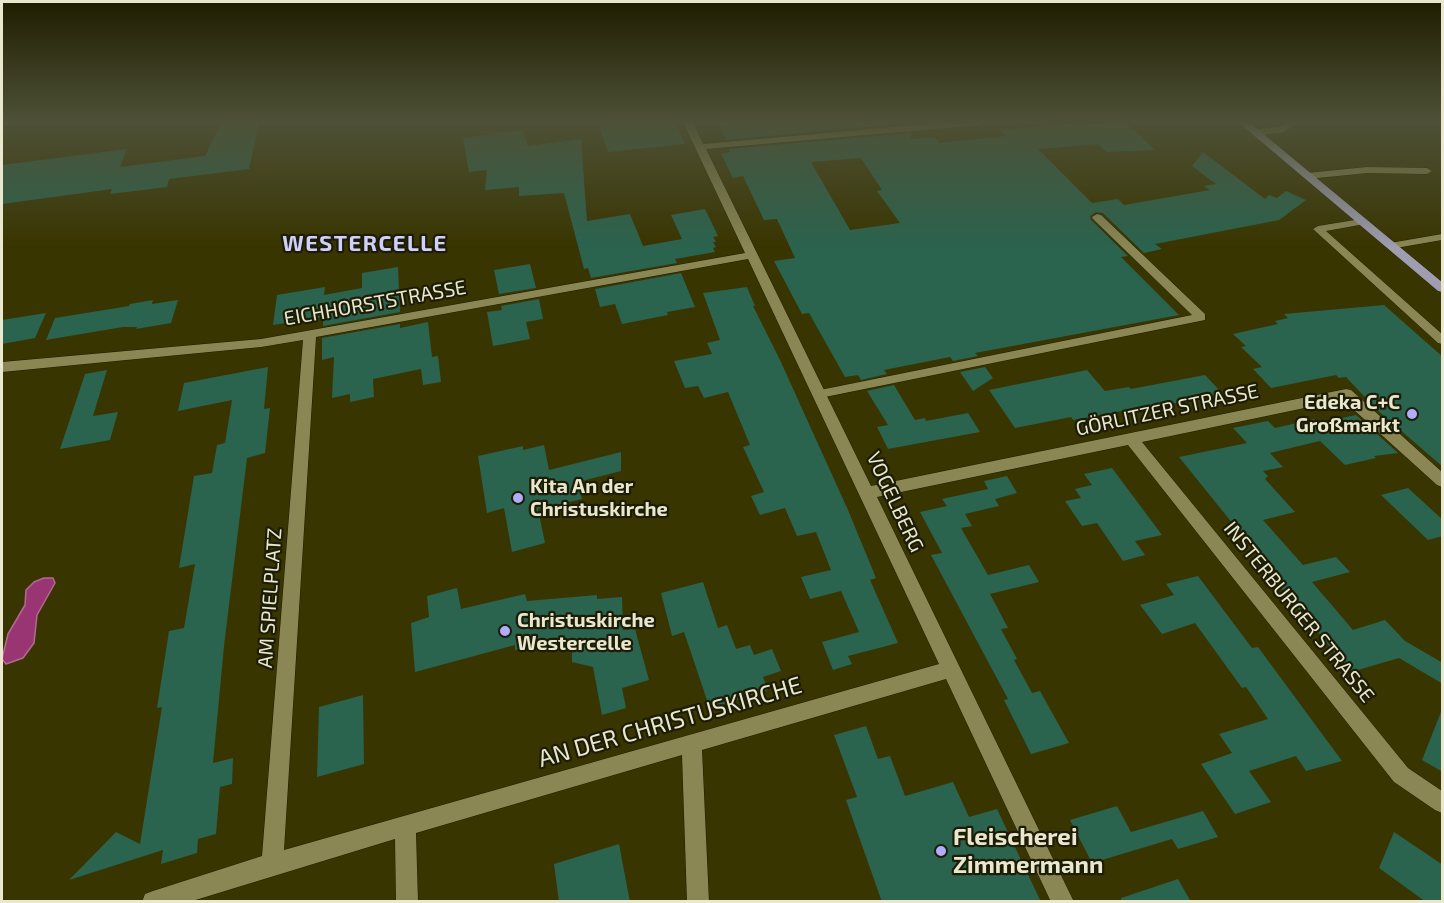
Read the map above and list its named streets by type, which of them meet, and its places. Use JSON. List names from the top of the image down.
{
  "streets": {
    "street": [
      "EICHHORSTSTRASSE",
      "GÖRLITZER STRASSE",
      "VOGELBERG",
      "AM SPIELPLATZ",
      "INSTERBURGER STRASSE",
      "AN DER CHRISTUSKIRCHE"
    ]
  },
  "crossings": [
    ["EICHHORSTSTRASSE", "VOGELBERG"],
    ["EICHHORSTSTRASSE", "AM SPIELPLATZ"],
    ["GÖRLITZER STRASSE", "VOGELBERG"],
    ["GÖRLITZER STRASSE", "INSTERBURGER STRASSE"],
    ["VOGELBERG", "AN DER CHRISTUSKIRCHE"],
    ["AM SPIELPLATZ", "AN DER CHRISTUSKIRCHE"]
  ],
  "districts": ["WESTERCELLE"],
  "places": [
    "Edeka C+C Großmarkt",
    "Kita An der Christuskirche",
    "Christuskirche Westercelle",
    "Fleischerei Zimmermann"
  ]
}
